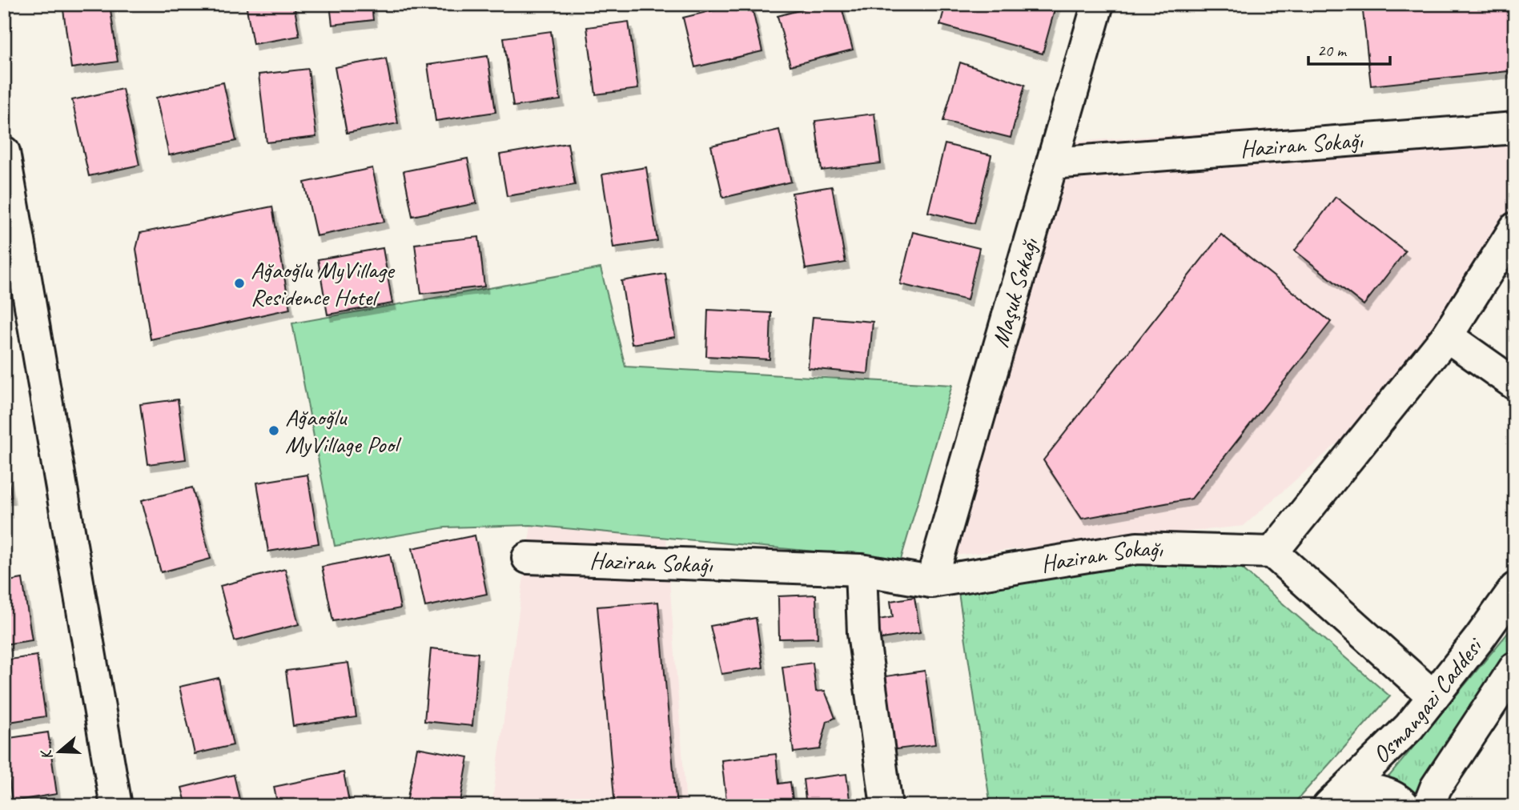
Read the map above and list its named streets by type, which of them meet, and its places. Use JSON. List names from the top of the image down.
{
  "streets": {
    "street": ["Haziran Sokağı", "Maşuk Sokağı", "Osmangazi Caddesi"]
  },
  "crossings": [
    ["Haziran Sokağı", "Maşuk Sokağı"]
  ],
  "places": ["Ağaoğlu MyVillage Residence Hotel", "Ağaoğlu MyVillage Pool"],
  "scale_bar": "20 m",
  "north": "left"
}
